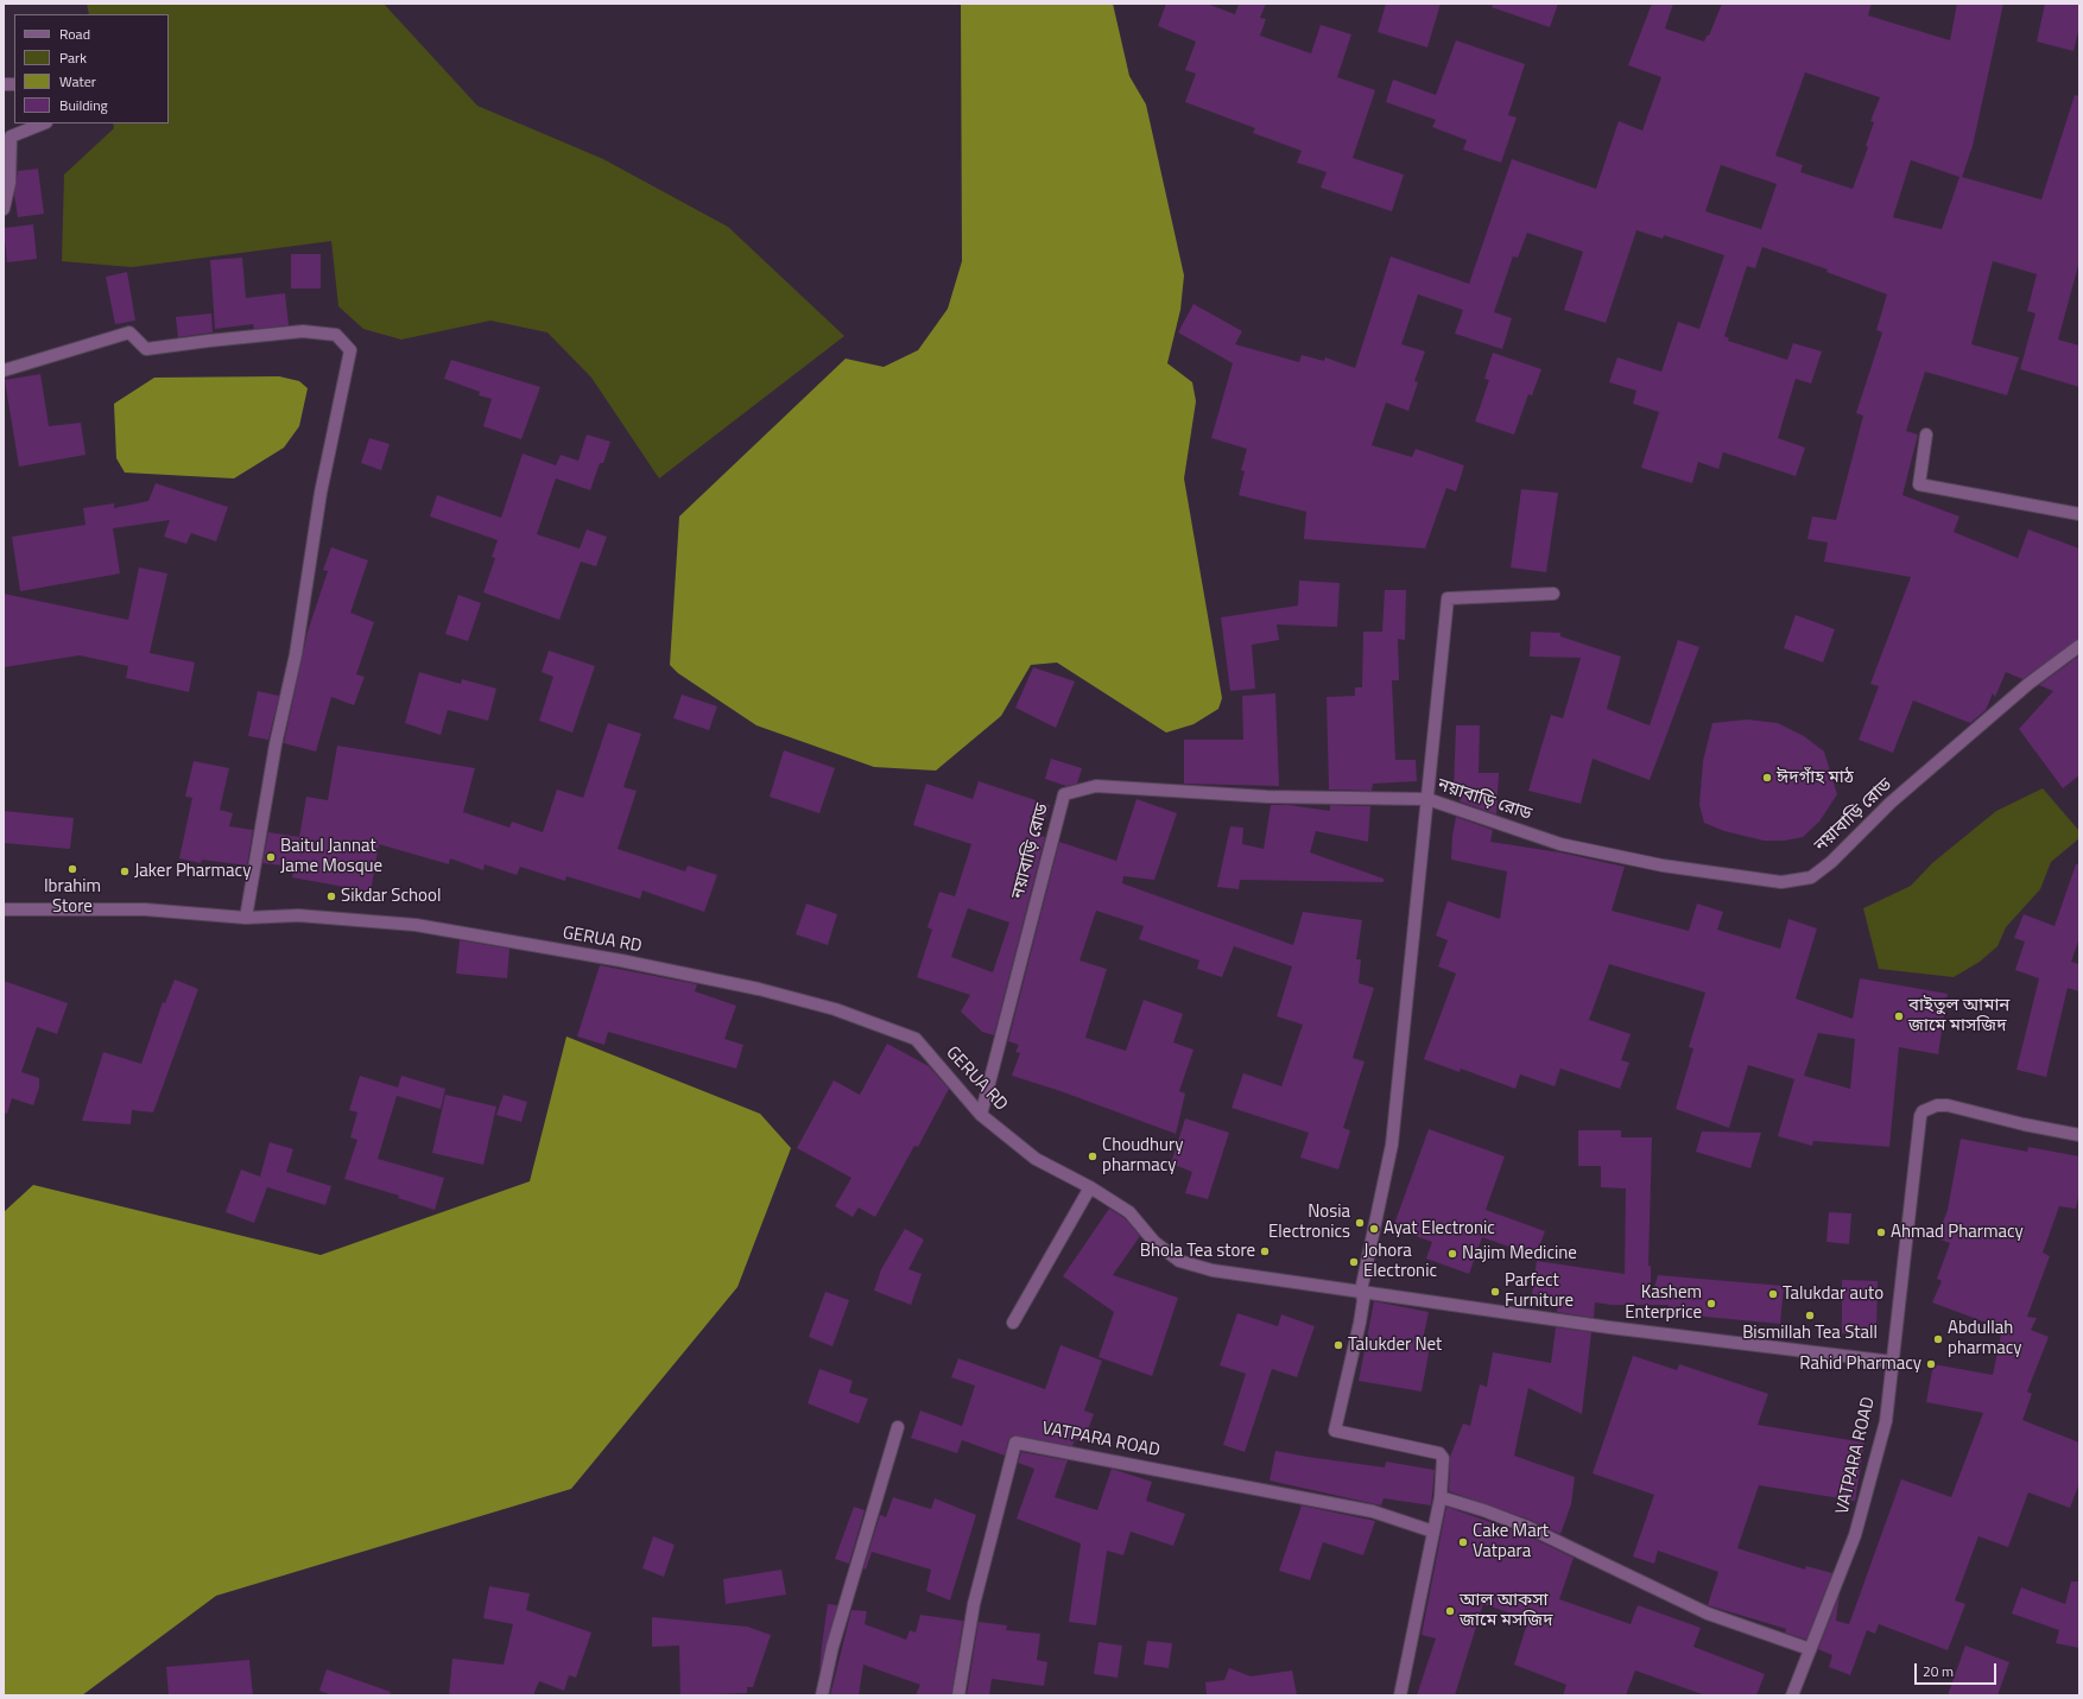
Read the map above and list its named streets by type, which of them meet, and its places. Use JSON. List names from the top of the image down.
{
  "streets": {
    "street": ["নয়াবাড়ি রোড", "GERUA RD", "VATPARA ROAD"]
  },
  "crossings": [
    ["নয়াবাড়ি রোড", "GERUA RD"],
    ["GERUA RD", "VATPARA ROAD"]
  ],
  "places": [
    "ঈদগাঁহ মাঠ",
    "Baitul Jannat Jame Mosque",
    "Ibrahim Store",
    "Jaker Pharmacy",
    "Sikdar School",
    "বাইতুল আমান জামে মাসজিদ",
    "Choudhury pharmacy",
    "Nosia Electronics",
    "Ayat Electronic",
    "Ahmad Pharmacy",
    "Bhola Tea store",
    "Najim Medicine",
    "Johora Electronic",
    "Parfect Furniture",
    "Talukdar auto",
    "Kashem Enterprice",
    "Bismillah Tea Stall",
    "Abdullah pharmacy",
    "Talukder Net",
    "Rahid Pharmacy",
    "Cake Mart Vatpara",
    "আল আকসা জামে মসজিদ"
  ],
  "legend": [
    "Road",
    "Park",
    "Water",
    "Building"
  ],
  "scale_bar": "20 m"
}
